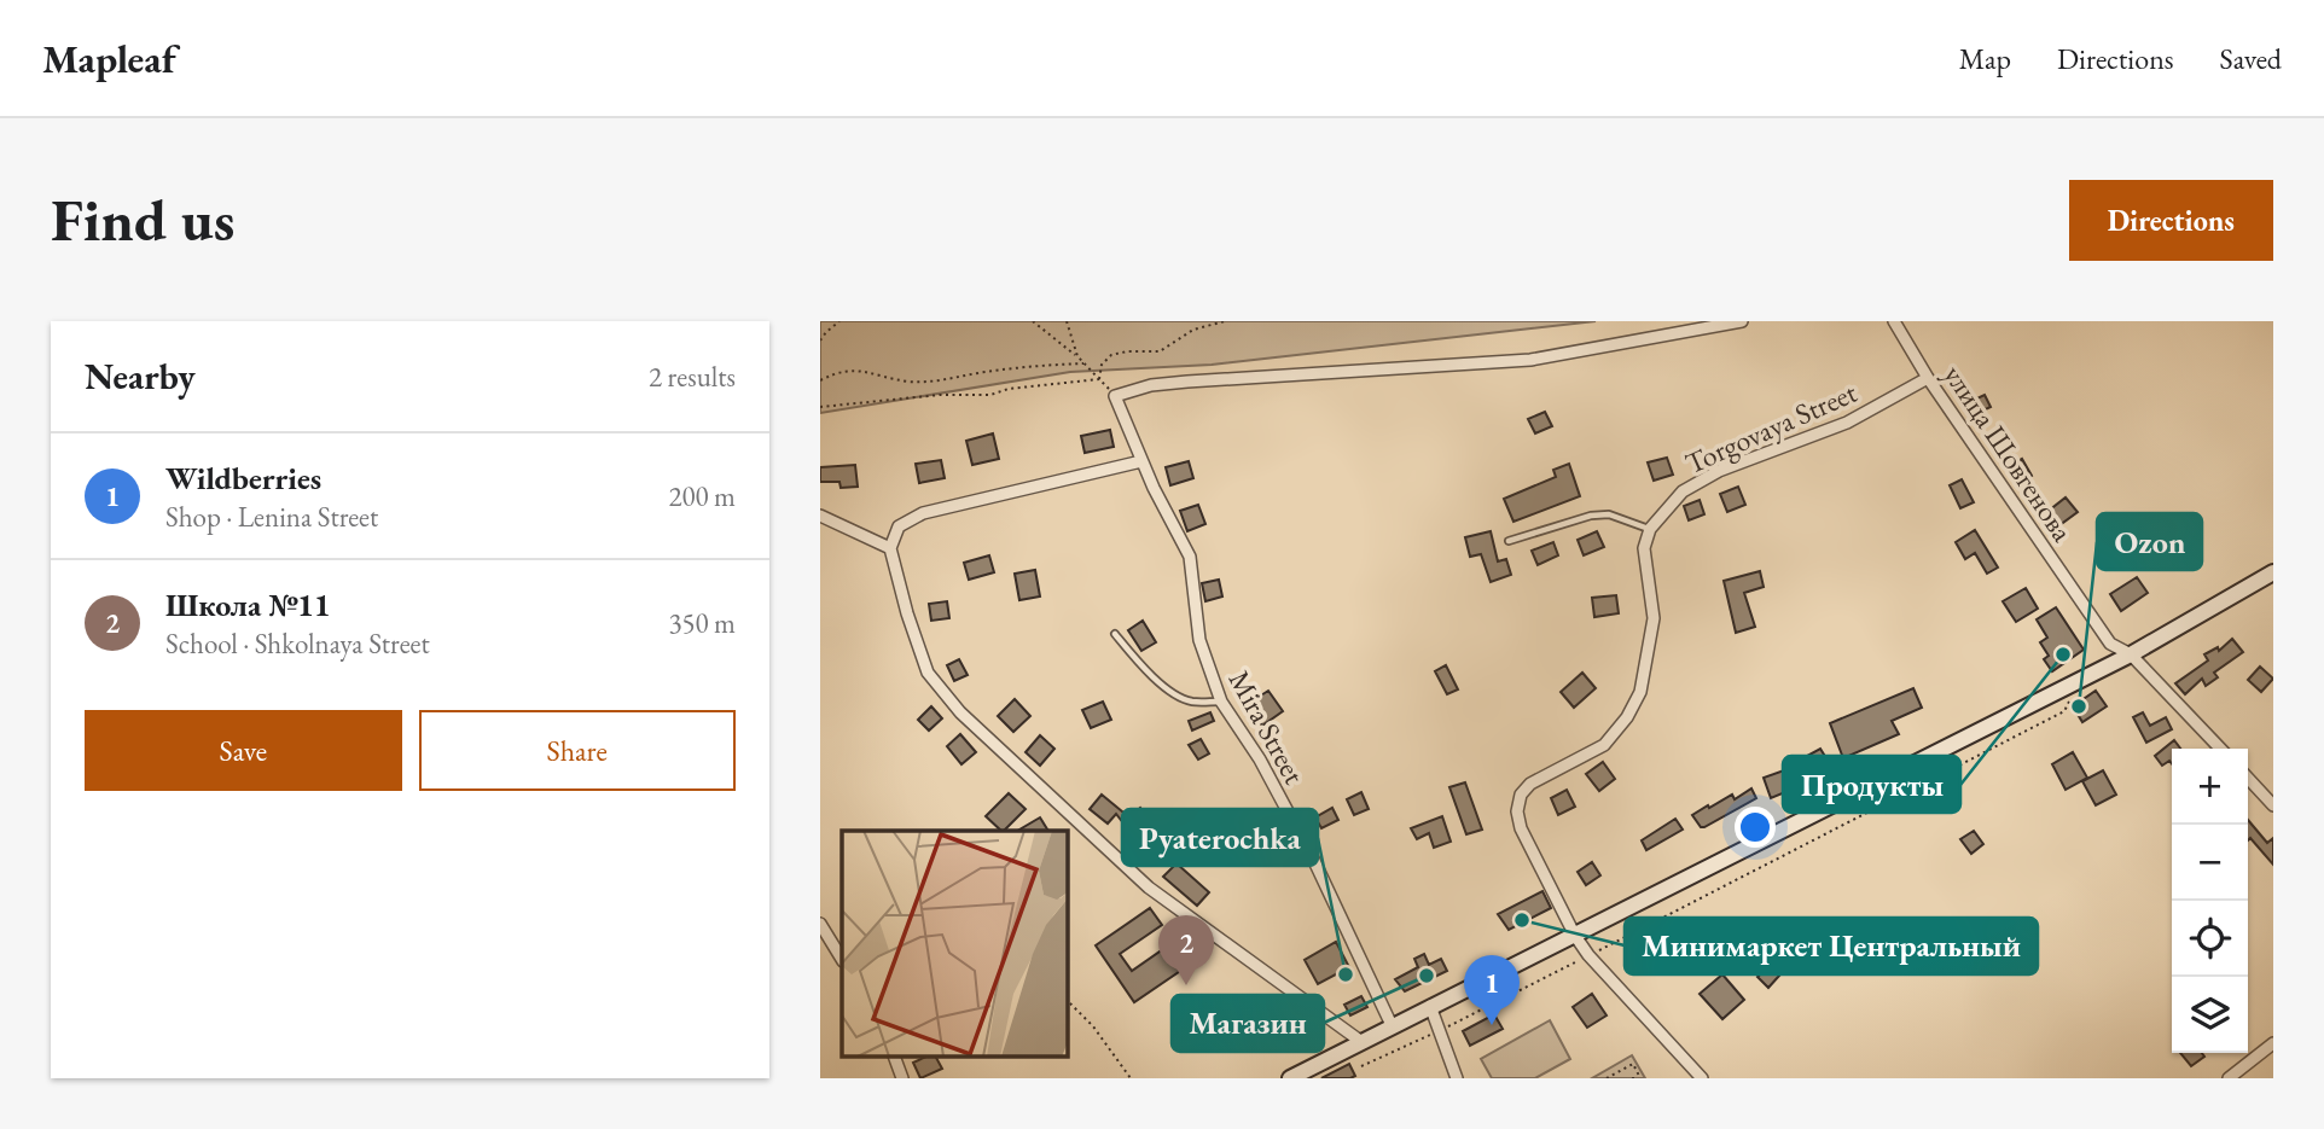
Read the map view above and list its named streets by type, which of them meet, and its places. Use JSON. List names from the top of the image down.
{
  "streets": {
    "street": ["Torgovaya Street", "улица Шовгенова", "Mira Street"]
  },
  "crossings": [
    ["Torgovaya Street", "улица Шовгенова"]
  ],
  "places": [
    "Продукты",
    "Ozon",
    "Минимаркет Центральный",
    "Pyaterochka",
    "Магазин"
  ],
  "page": {
    "header": "Mapleaf",
    "nav": ["Map", "Directions", "Saved"],
    "buttons": [
      "Directions",
      ["Save", "Share"]
    ],
    "title": "Find us",
    "heading": ["Nearby", "2 results"],
    "list": [
      {
        "mark": "1",
        "name": "Wildberries",
        "note": "Shop · Lenina Street",
        "value": "200 m"
      },
      {
        "mark": "2",
        "name": "Школа №11",
        "note": "School · Shkolnaya Street",
        "value": "350 m"
      }
    ],
    "map_buttons": ["+", "−"],
    "pins": ["2", "1"]
  }
}
